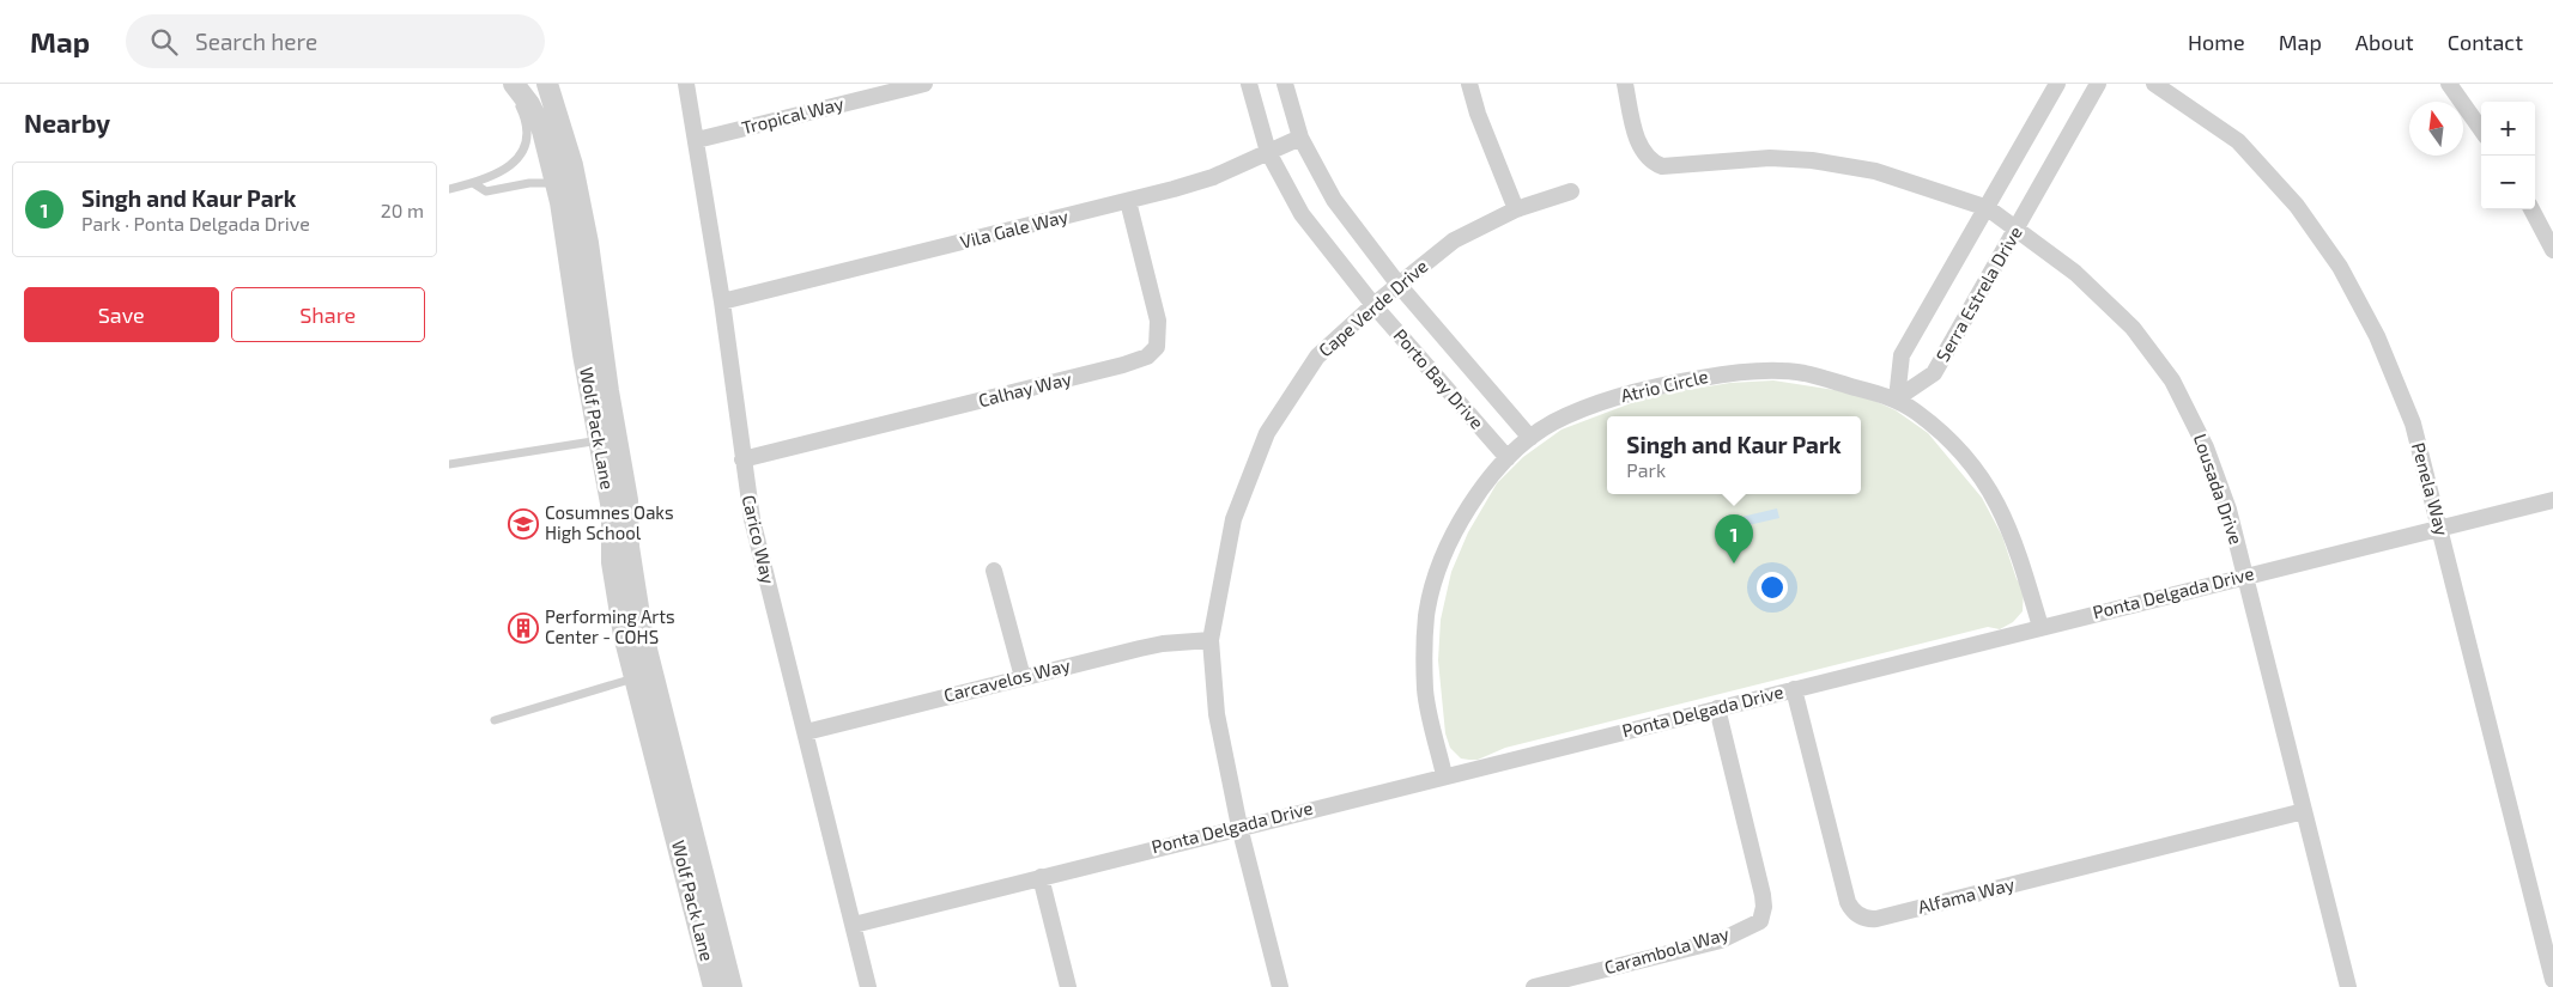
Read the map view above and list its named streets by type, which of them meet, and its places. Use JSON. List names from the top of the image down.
{
  "streets": {
    "street": [
      "Tropical Way",
      "Vila Gale Way",
      "Serra Estrela Drive",
      "Cape Verde Drive",
      "Porto Bay Drive",
      "Atrio Circle",
      "Calhay Way",
      "Wolf Pack Lane",
      "Lousada Drive",
      "Penela Way",
      "Carico Way",
      "Ponta Delgada Drive",
      "Carcavelos Way",
      "Alfama Way",
      "Carambola Way"
    ]
  },
  "crossings": [
    ["Tropical Way", "Carico Way"],
    ["Vila Gale Way", "Porto Bay Drive"],
    ["Vila Gale Way", "Calhay Way"],
    ["Vila Gale Way", "Carico Way"],
    ["Serra Estrela Drive", "Atrio Circle"],
    ["Serra Estrela Drive", "Lousada Drive"],
    ["Cape Verde Drive", "Porto Bay Drive"],
    ["Cape Verde Drive", "Ponta Delgada Drive"],
    ["Cape Verde Drive", "Carcavelos Way"],
    ["Porto Bay Drive", "Atrio Circle"],
    ["Atrio Circle", "Ponta Delgada Drive"],
    ["Calhay Way", "Carico Way"],
    ["Lousada Drive", "Ponta Delgada Drive"],
    ["Lousada Drive", "Alfama Way"],
    ["Penela Way", "Ponta Delgada Drive"],
    ["Carico Way", "Ponta Delgada Drive"],
    ["Carico Way", "Carcavelos Way"],
    ["Ponta Delgada Drive", "Alfama Way"],
    ["Ponta Delgada Drive", "Carambola Way"]
  ],
  "places": {
    "school or university": ["Cosumnes Oaks High School"],
    "building": ["Performing Arts Center - COHS"]
  },
  "north": "top",
  "page": {
    "header": "Map",
    "search": "Search here",
    "nav": [
      "Home",
      "Map",
      "About",
      "Contact"
    ],
    "heading": "Nearby",
    "map_buttons": ["+", "−"],
    "list": [
      {
        "mark": "1",
        "name": "Singh and Kaur Park",
        "note": "Park · Ponta Delgada Drive",
        "value": "20 m"
      }
    ],
    "buttons": ["Save", "Share"],
    "popup": ["Singh and Kaur Park", "Park"],
    "pins": "1"
  }
}
